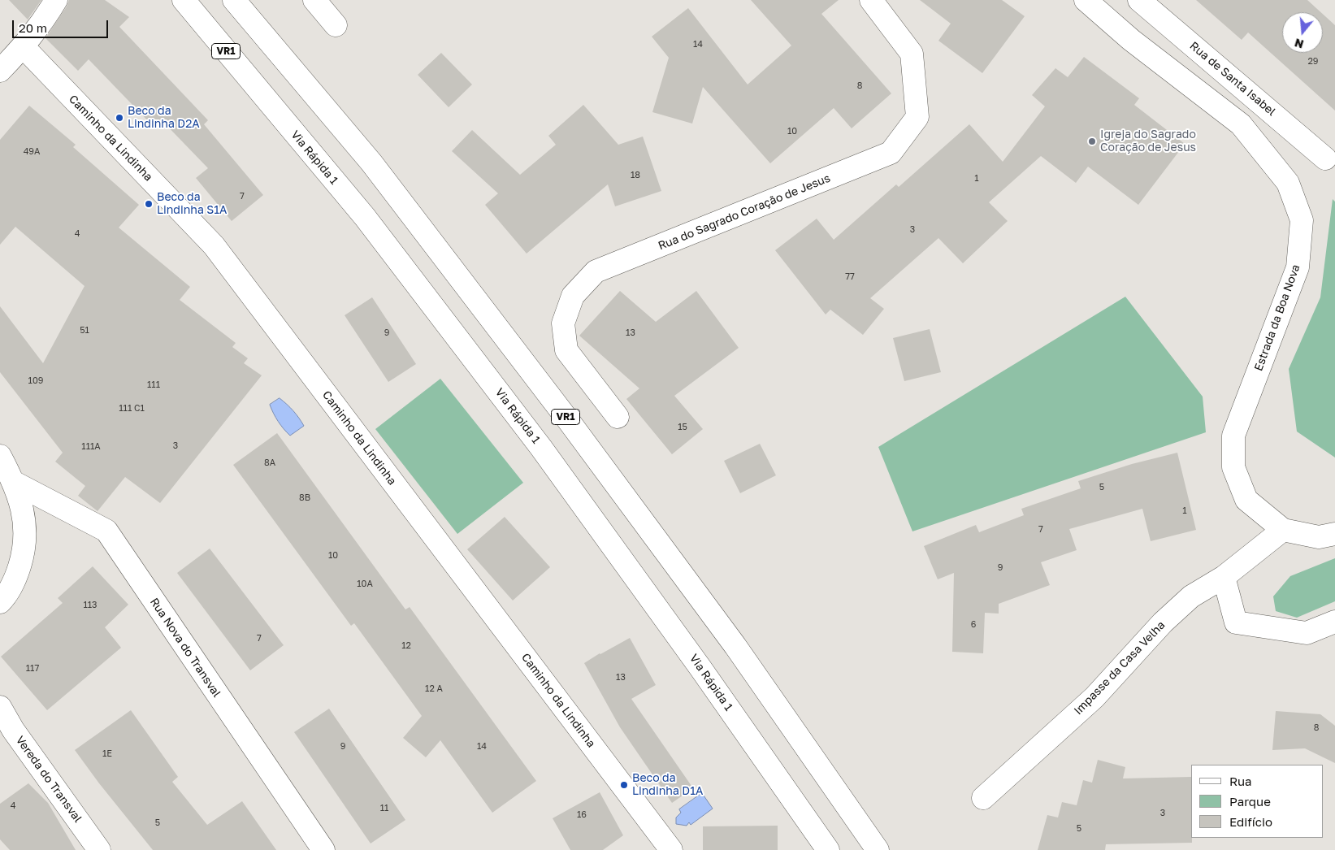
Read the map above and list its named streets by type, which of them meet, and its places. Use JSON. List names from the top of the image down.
{
  "streets": {
    "main road": [
      "VR1",
      "Rua de Santa Isabel",
      "Caminho da Lindinha",
      "Via Rápida 1",
      "Rua do Sagrado Coração de Jesus",
      "Estrada da Boa Nova",
      "Rua Nova do Transval",
      "Impasse da Casa Velha",
      "Vereda do Transval"
    ]
  },
  "crossings": [
    ["Estrada da Boa Nova", "Impasse da Casa Velha"]
  ],
  "places": [
    "Beco da Lindinha D2A",
    "Igreja do Sagrado Coração de Jesus",
    "Beco da Lindinha S1A",
    "Beco da Lindinha D1A"
  ],
  "house_numbers": [
    "14",
    "29",
    "8",
    "10",
    "49A",
    "18",
    "1",
    "7",
    "3",
    "4",
    "77",
    "51",
    "9",
    "13",
    "109",
    "111",
    "111 C1",
    "15",
    "3",
    "111A",
    "8A",
    "5",
    "8B",
    "1",
    "7",
    "10",
    "9",
    "10A",
    "113",
    "6",
    "7",
    "12",
    "117",
    "13",
    "12 A",
    "8",
    "9",
    "14",
    "1E",
    "4",
    "11",
    "3",
    "16",
    "5",
    "5"
  ],
  "legend": ["Rua", "Parque", "Edifício"],
  "scale_bar": "20 m",
  "north": "bottom"
}
